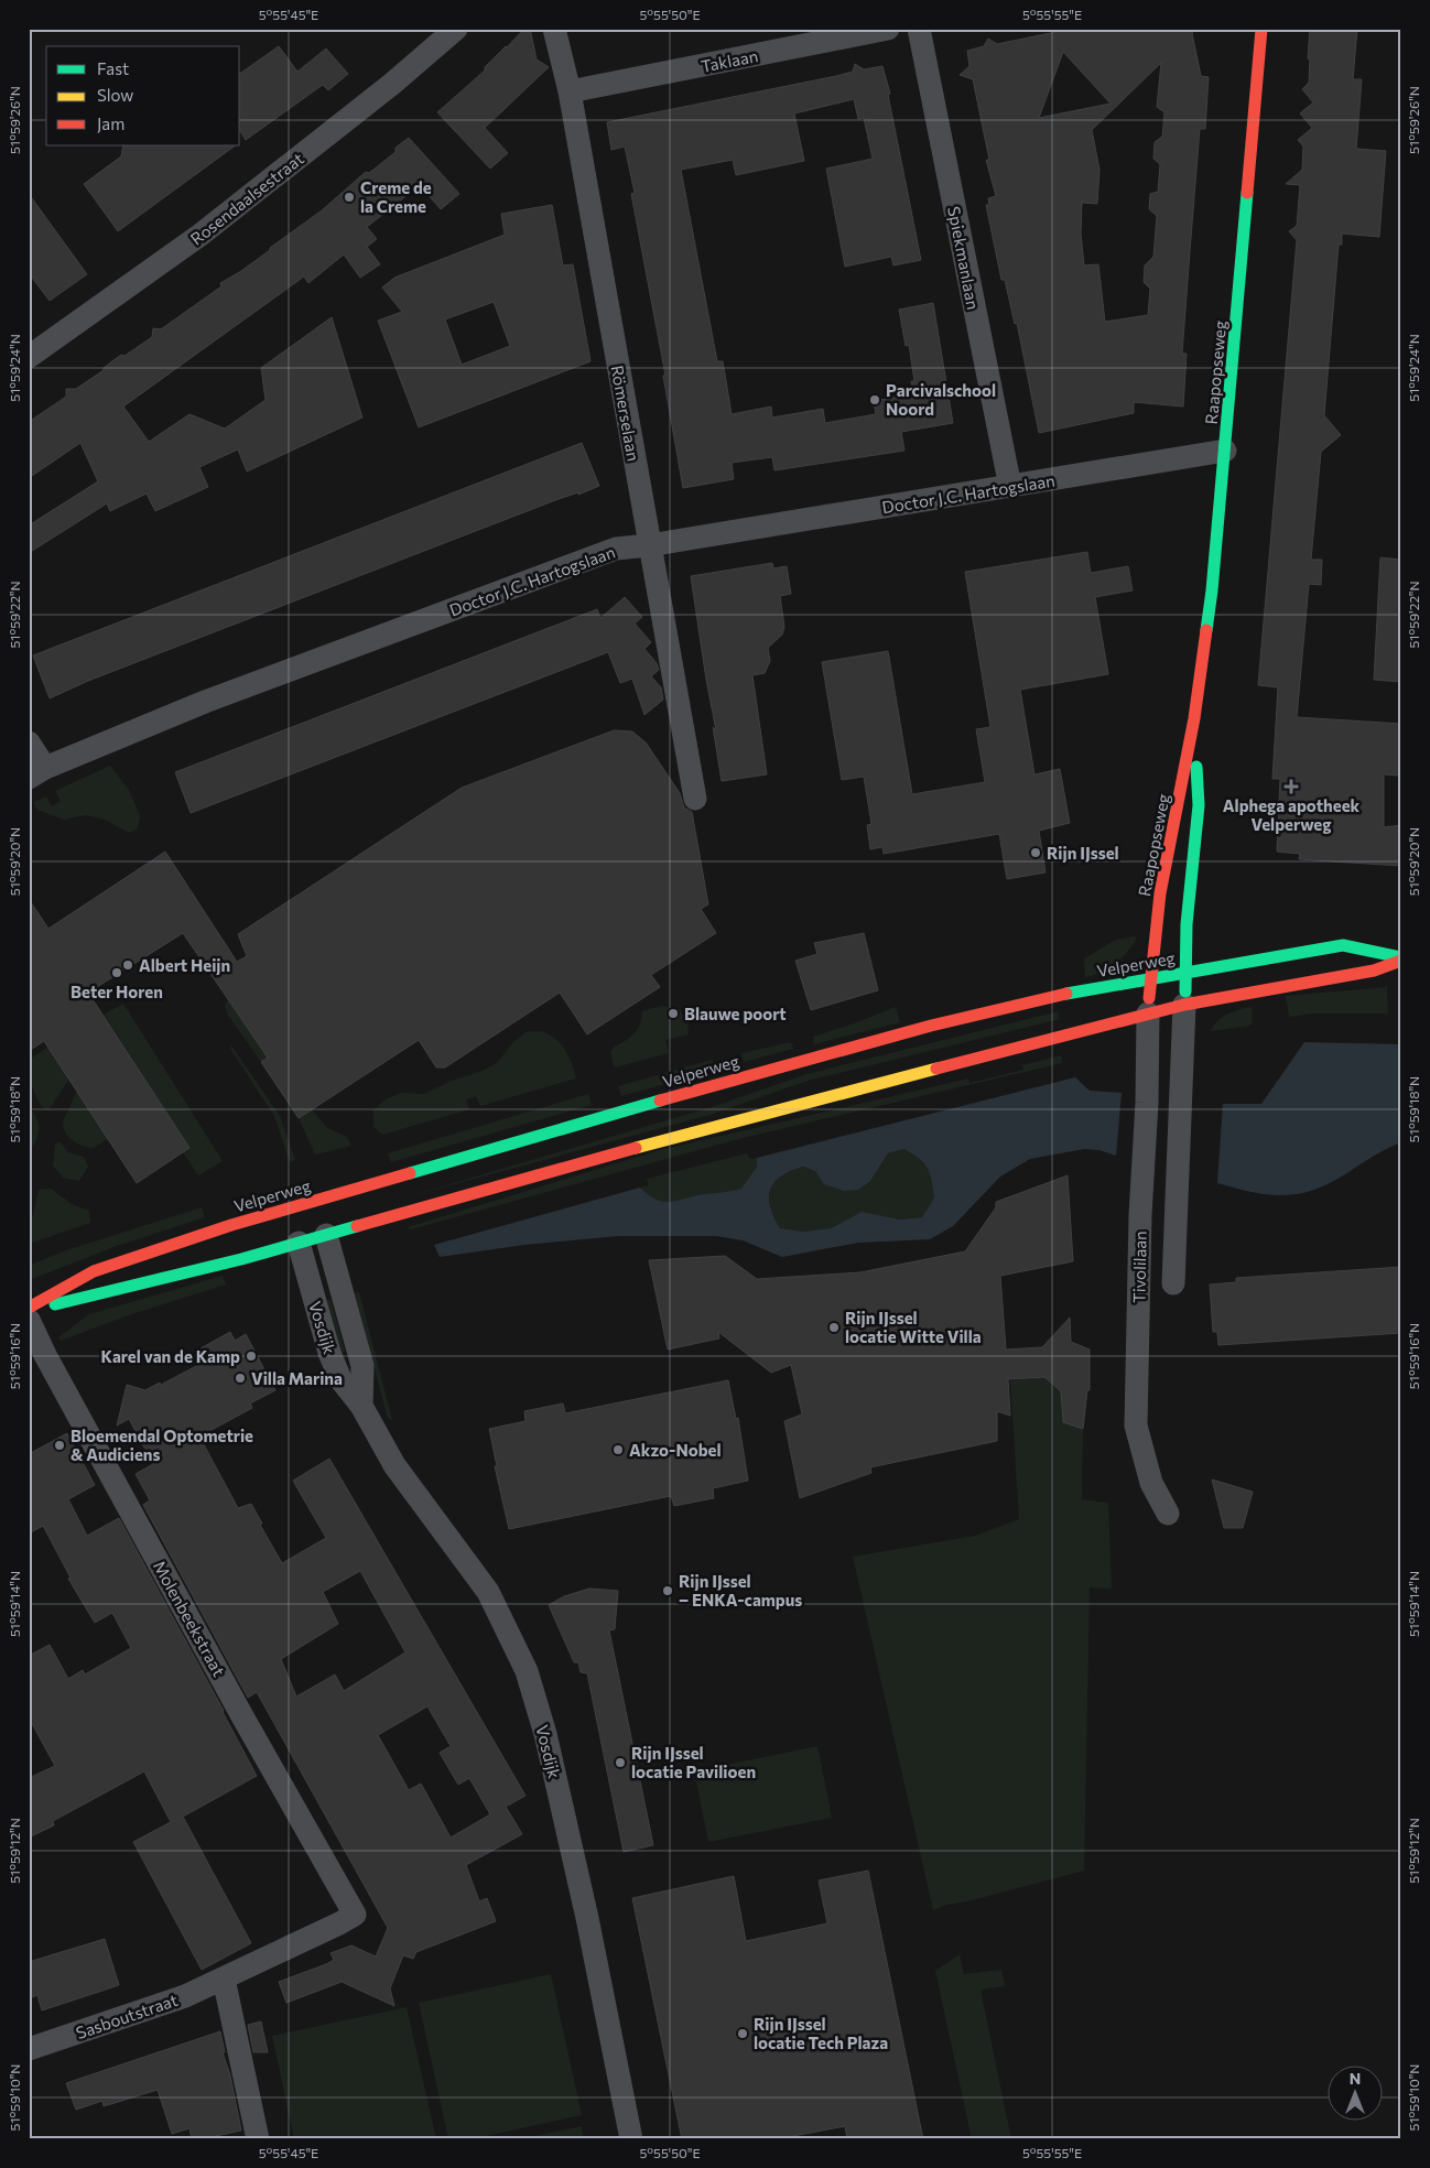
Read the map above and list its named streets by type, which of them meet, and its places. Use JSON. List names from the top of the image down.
{
  "streets": {
    "main road": ["Raapopseweg", "Velperweg"],
    "street": [
      "Taklaan",
      "Rosendaalsestraat",
      "Spiekmanlaan",
      "Römerselaan",
      "Doctor J.C. Hartogslaan",
      "Tivolilaan",
      "Vosdijk",
      "Molenbeekstraat",
      "Sasboutstraat"
    ]
  },
  "crossings": [
    ["Taklaan", "Römerselaan"],
    ["Spiekmanlaan", "Doctor J.C. Hartogslaan"],
    ["Raapopseweg", "Doctor J.C. Hartogslaan"],
    ["Raapopseweg", "Velperweg"],
    ["Raapopseweg", "Tivolilaan"],
    ["Römerselaan", "Doctor J.C. Hartogslaan"],
    ["Velperweg", "Tivolilaan"],
    ["Velperweg", "Vosdijk"],
    ["Molenbeekstraat", "Sasboutstraat"]
  ],
  "places": {
    "other": [
      "Creme de la Creme",
      "Parcivalschool Noord",
      "Rijn IJssel",
      "Albert Heijn",
      "Beter Horen",
      "Blauwe poort",
      "Rijn IJssel locatie Witte Villa",
      "Karel van de Kamp",
      "Villa Marina",
      "Bloemendal Optometrie & Audiciens",
      "Akzo-Nobel",
      "Rijn IJssel – ENKA-campus",
      "Rijn IJssel locatie Pavilioen",
      "Rijn IJssel locatie Tech Plaza"
    ],
    "health": ["Alphega apotheek Velperweg"]
  },
  "legend": ["Fast", "Slow", "Jam"],
  "north": "top",
  "coordinates": [
    "5°55'45\"E",
    "5°55'50\"E",
    "5°55'55\"E",
    "51°59'26\"N",
    "51°59'24\"N",
    "51°59'22\"N",
    "51°59'20\"N",
    "51°59'18\"N",
    "51°59'16\"N",
    "51°59'14\"N",
    "51°59'12\"N",
    "51°59'10\"N"
  ]
}
